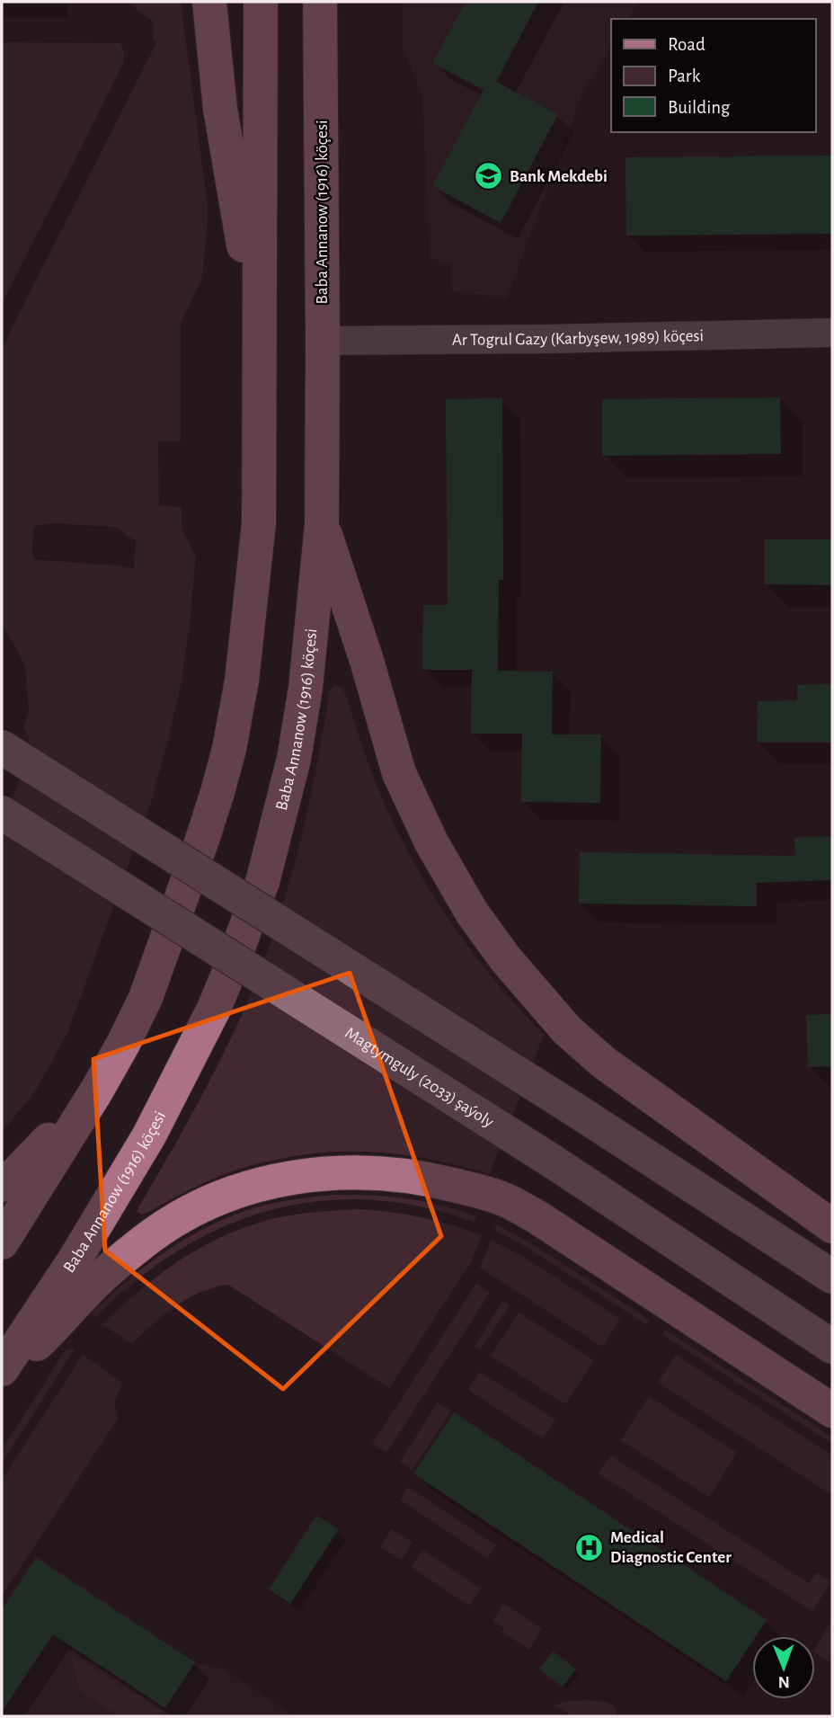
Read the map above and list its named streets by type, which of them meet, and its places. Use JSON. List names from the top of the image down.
{
  "streets": {
    "main road": ["Baba Annanow (1916) köçesi", "Magtymguly (2033) şaýoly"],
    "street": ["Ar Togrul Gazy (Karbyşew, 1989) köçesi"]
  },
  "crossings": [
    ["Baba Annanow (1916) köçesi", "Ar Togrul Gazy (Karbyşew, 1989) köçesi"]
  ],
  "places": {
    "school or university": ["Bank Mekdebi"],
    "hospital": ["Medical Diagnostic Center"]
  },
  "legend": ["Road", "Park", "Building"],
  "north": "bottom"
}
